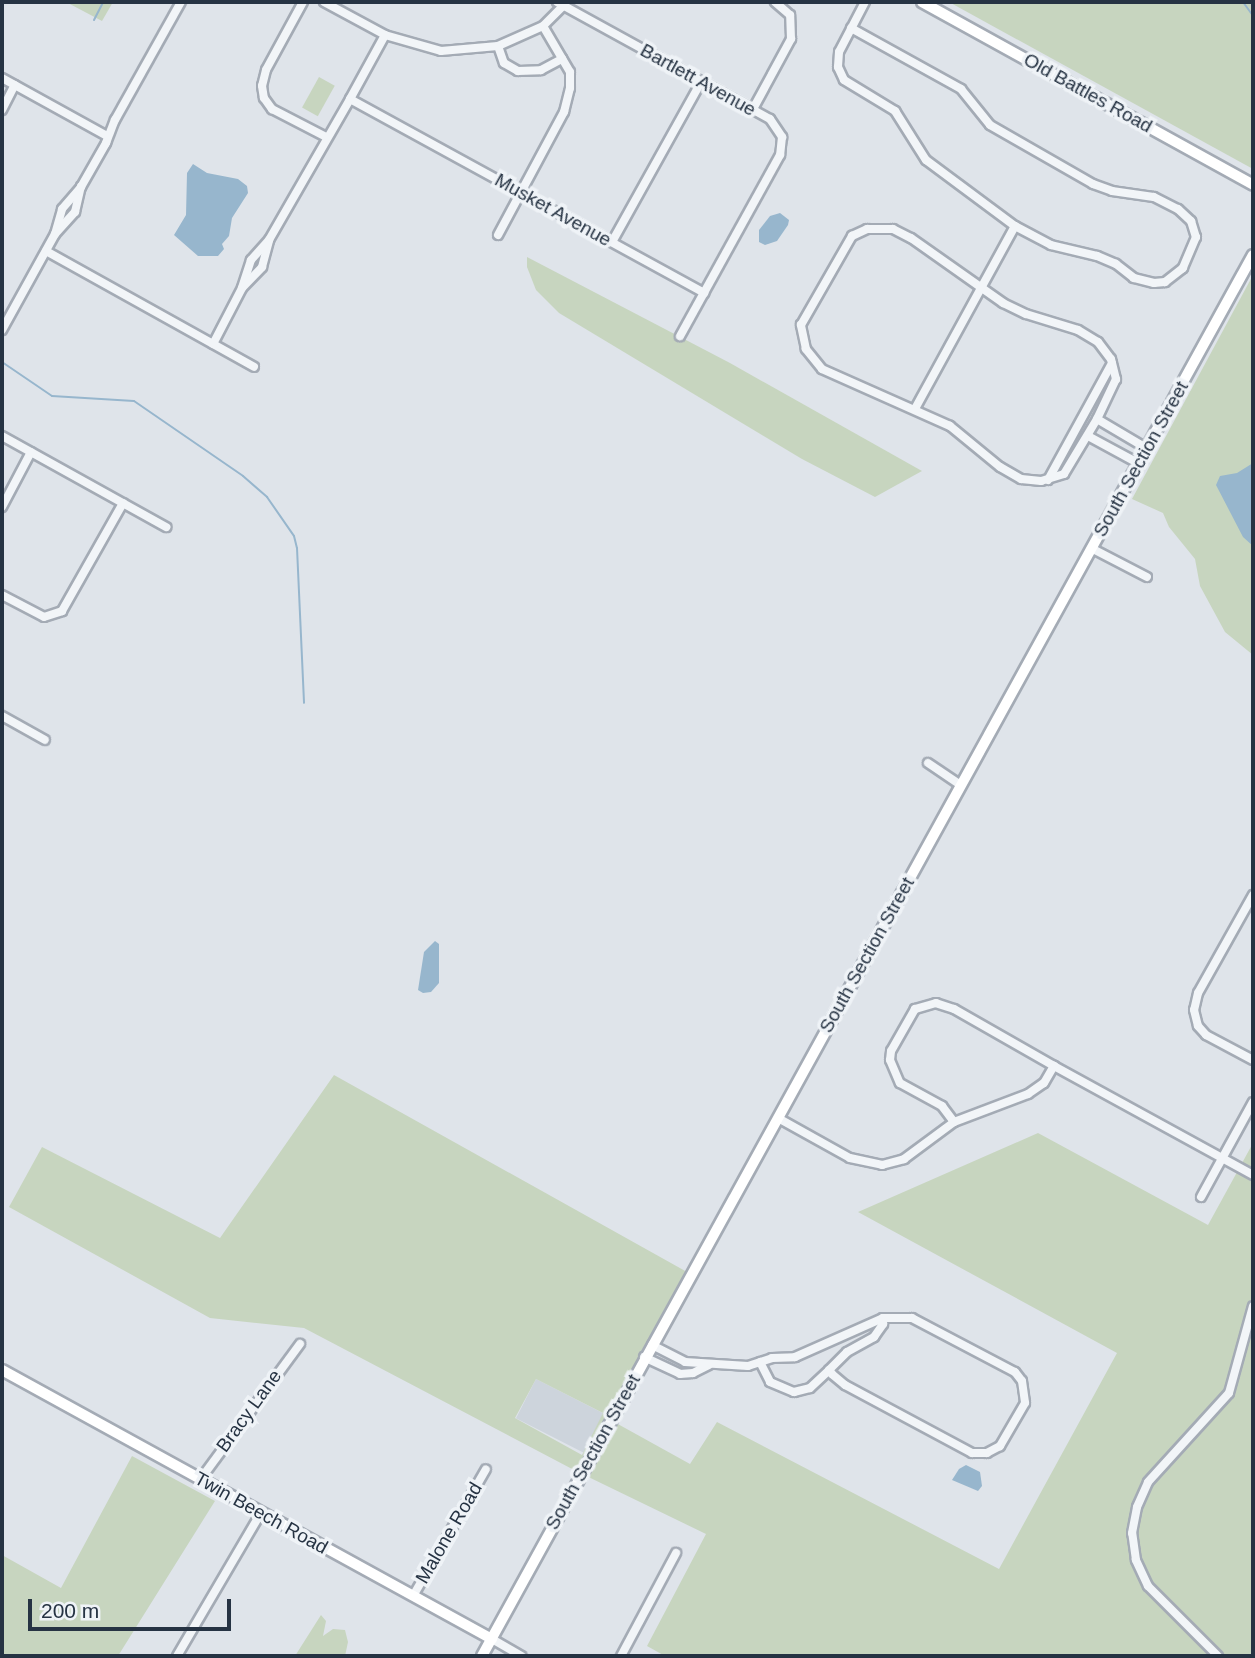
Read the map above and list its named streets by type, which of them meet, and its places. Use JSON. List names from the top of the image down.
{
  "streets": {
    "street": [
      "Bartlett Avenue",
      "Old Battles Road",
      "Musket Avenue",
      "South Section Street",
      "Bracy Lane",
      "Twin Beech Road",
      "Malone Road"
    ]
  },
  "crossings": [
    ["Bartlett Avenue", "Musket Avenue"],
    ["South Section Street", "Twin Beech Road"],
    ["Bracy Lane", "Twin Beech Road"],
    ["Twin Beech Road", "Malone Road"]
  ],
  "scale_bar": "200 m"
}
